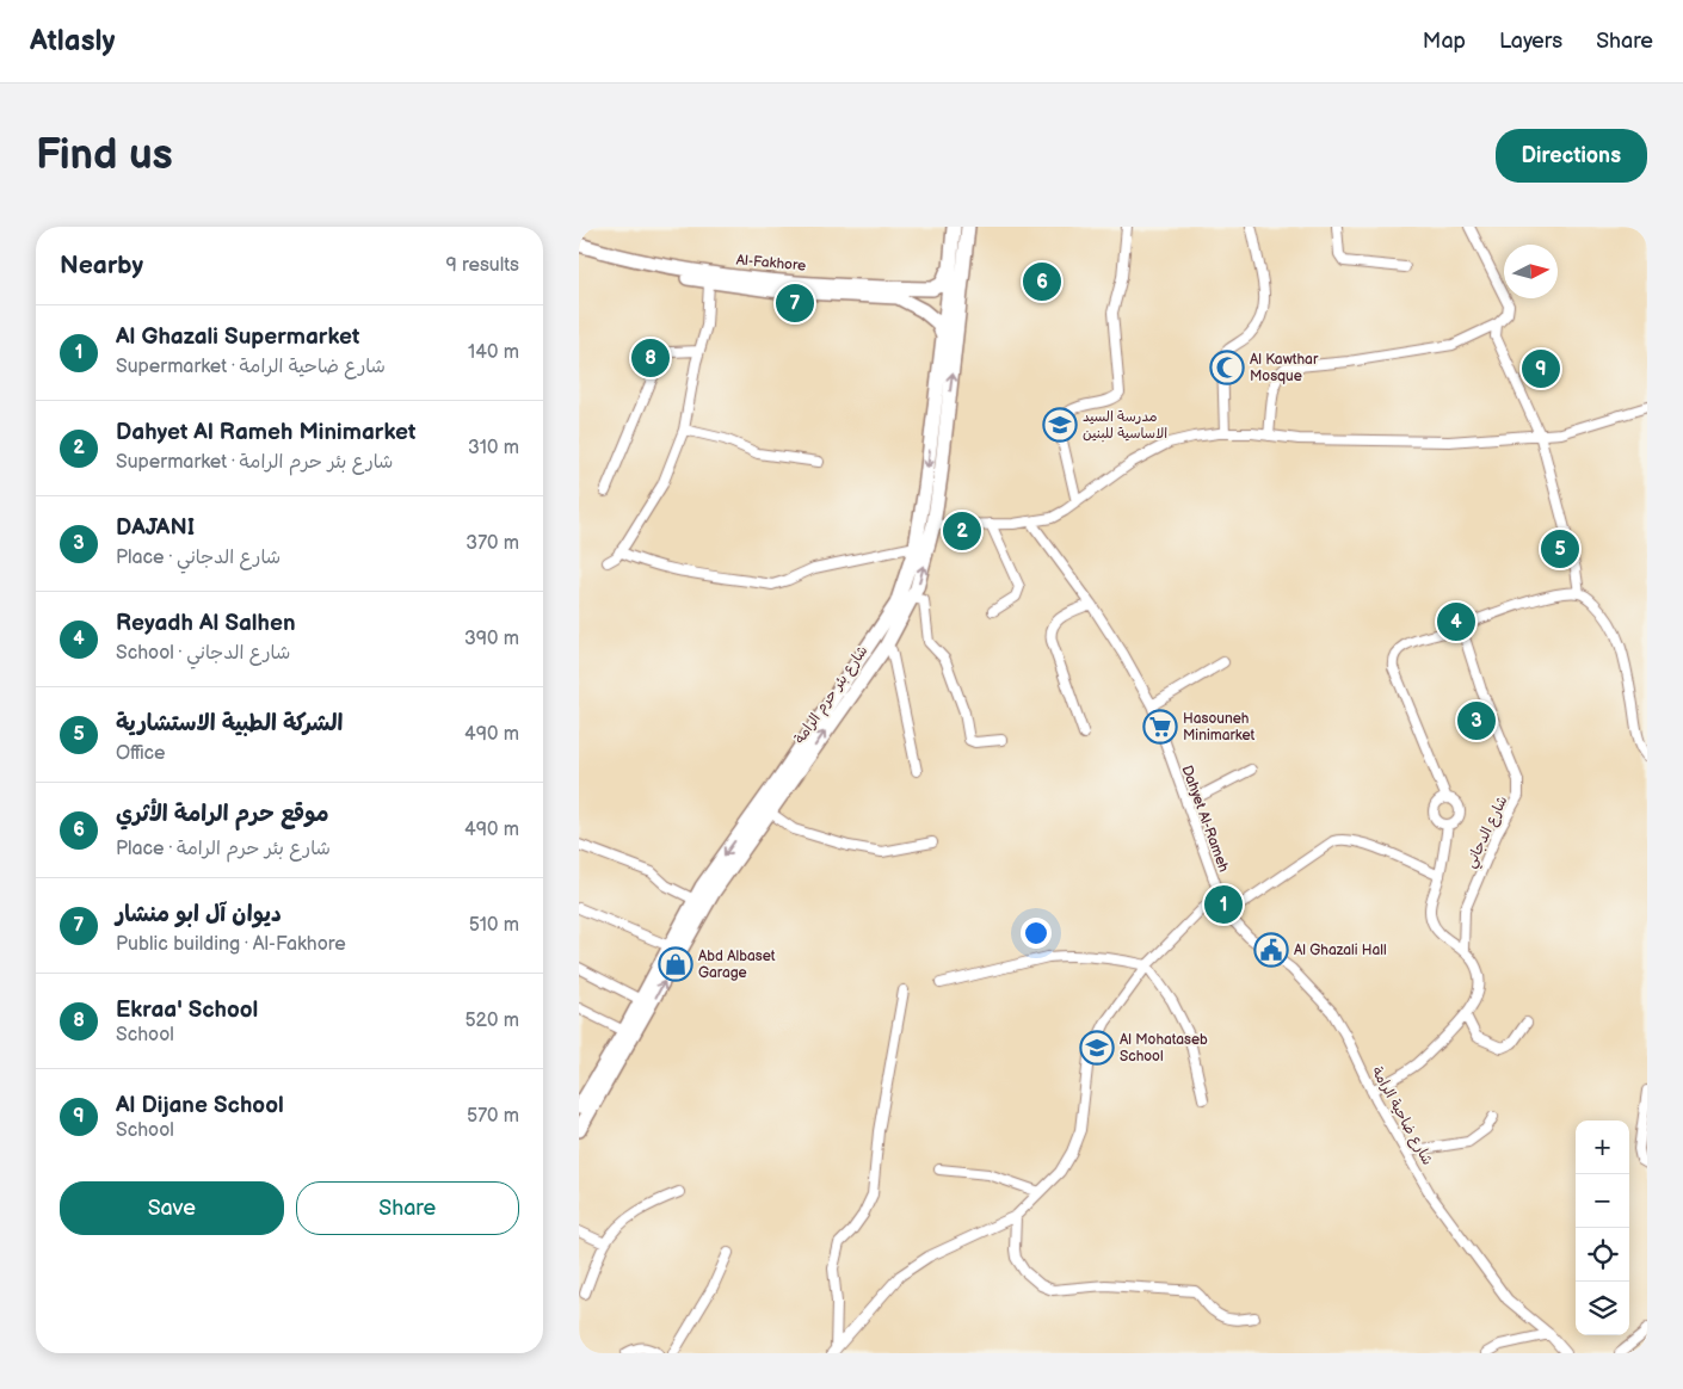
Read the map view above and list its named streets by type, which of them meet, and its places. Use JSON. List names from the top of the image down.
{
  "streets": {
    "main road": ["Al-Fakhore", "شارع بئر حرم الرامة"],
    "street": ["Dahyet Al-Rameh", "شارع الدجاني", "شارع ضاحية الرامة"]
  },
  "crossings": [
    ["Al-Fakhore", "شارع بئر حرم الرامة"],
    ["Dahyet Al-Rameh", "شارع ضاحية الرامة"]
  ],
  "places": {
    "mosque": ["Al Kawthar Mosque"],
    "school or university": ["مدرسة السيد الاساسية للبنين", "Al Mohataseb School"],
    "supermarket": ["Hasouneh Minimarket"],
    "public building": ["Al Ghazali Hall"],
    "shop": ["Abd Albaset Garage"]
  },
  "north": "right",
  "page": {
    "header": "Atlasly",
    "nav": ["Map", "Layers", "Share"],
    "buttons": [
      "Directions",
      ["Save", "Share"]
    ],
    "title": "Find us",
    "heading": ["Nearby", "9 results"],
    "pins": [
      "6",
      "7",
      "8",
      "9",
      "2",
      "5",
      "4",
      "3",
      "1"
    ],
    "list": [
      {
        "mark": "1",
        "name": "Al Ghazali Supermarket",
        "note": "Supermarket · شارع ضاحية الرامة",
        "value": "140 m"
      },
      {
        "mark": "2",
        "name": "Dahyet Al Rameh Minimarket",
        "note": "Supermarket · شارع بئر حرم الرامة",
        "value": "310 m"
      },
      {
        "mark": "3",
        "name": "DAJANI",
        "note": "Place · شارع الدجاني",
        "value": "370 m"
      },
      {
        "mark": "4",
        "name": "Reyadh Al Salhen",
        "note": "School · شارع الدجاني",
        "value": "390 m"
      },
      {
        "mark": "5",
        "name": "الشركة الطبية الاستشارية",
        "note": "Office",
        "value": "490 m"
      },
      {
        "mark": "6",
        "name": "موقع حرم الرامة الأثري",
        "note": "Place · شارع بئر حرم الرامة",
        "value": "490 m"
      },
      {
        "mark": "7",
        "name": "ديوان آل ابو منشار",
        "note": "Public building · Al-Fakhore",
        "value": "510 m"
      },
      {
        "mark": "8",
        "name": "Ekraa' School",
        "note": "School",
        "value": "520 m"
      },
      {
        "mark": "9",
        "name": "Al Dijane School",
        "note": "School",
        "value": "570 m"
      }
    ],
    "map_buttons": ["+", "−"]
  }
}
